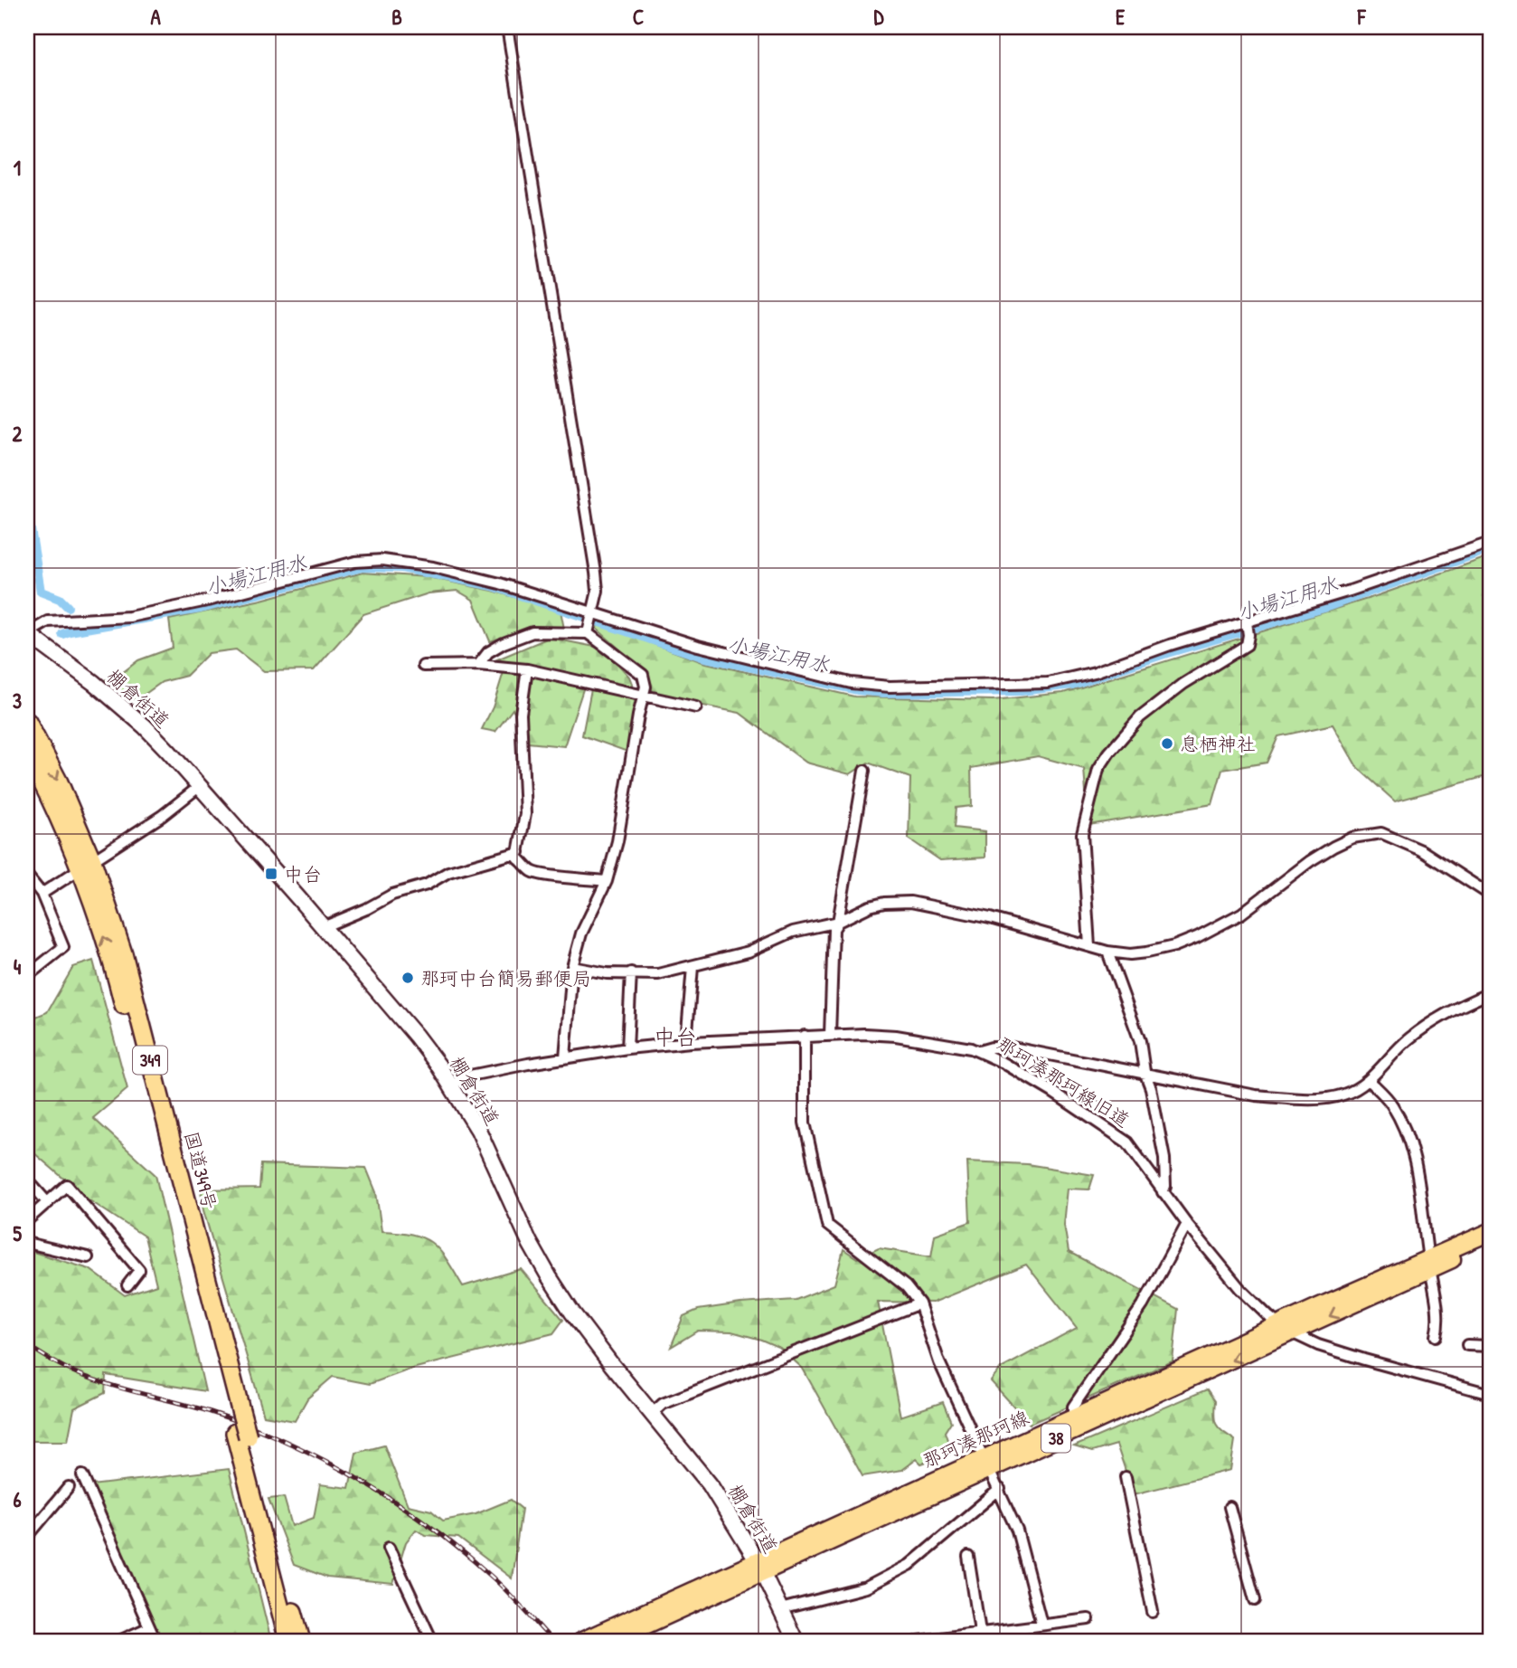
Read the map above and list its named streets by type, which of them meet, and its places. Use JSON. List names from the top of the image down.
{
  "streets": {
    "highway": ["349", "国道349号"],
    "main road": ["38", "那珂湊那珂線"],
    "street": ["棚倉街道", "那珂湊那珂線旧道"]
  },
  "crossings": [
    ["棚倉街道", "那珂湊那珂線旧道"],
    ["棚倉街道", "那珂湊那珂線"],
    ["那珂湊那珂線旧道", "那珂湊那珂線"]
  ],
  "districts": ["中台"],
  "water": ["小場江用水"],
  "places": {
    "other": ["息栖神社", "那珂中台簡易郵便局"],
    "transit": ["中台"]
  },
  "grid": {
    "columns": [
      "A",
      "B",
      "C",
      "D",
      "E",
      "F"
    ],
    "rows": [
      "1",
      "2",
      "3",
      "4",
      "5",
      "6"
    ]
  }
}
